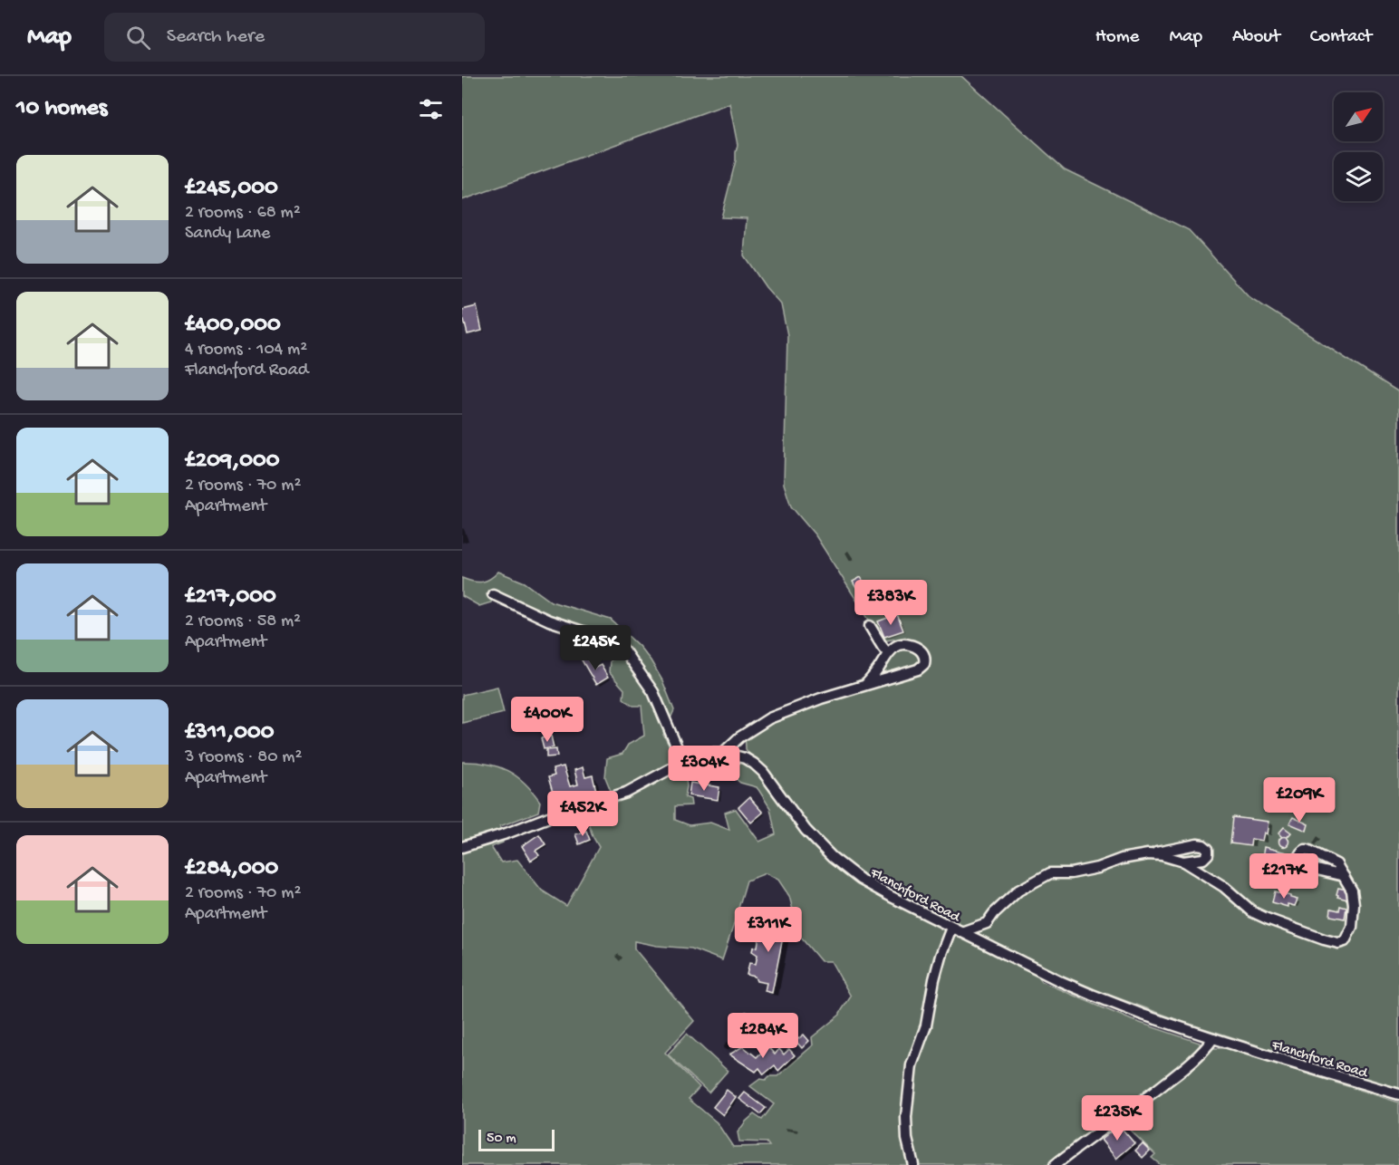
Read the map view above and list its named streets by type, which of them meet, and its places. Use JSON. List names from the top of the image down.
{
  "streets": {
    "street": ["Flanchford Road"]
  },
  "scale_bar": "50 m",
  "north": "top right",
  "page": {
    "header": "Map",
    "search": "Search here",
    "nav": [
      "Home",
      "Map",
      "About",
      "Contact"
    ],
    "heading": "10 homes",
    "list": [
      {
        "name": "£245,000",
        "note": "2 rooms · 68 m² · Sandy Lane"
      },
      {
        "name": "£400,000",
        "note": "4 rooms · 104 m² · Flanchford Road"
      },
      {
        "name": "£209,000",
        "note": "2 rooms · 70 m² · Apartment"
      },
      {
        "name": "£217,000",
        "note": "2 rooms · 58 m² · Apartment"
      },
      {
        "name": "£311,000",
        "note": "3 rooms · 80 m² · Apartment"
      },
      {
        "name": "£284,000",
        "note": "2 rooms · 70 m² · Apartment"
      }
    ],
    "price": [
      "£383K",
      "£245K",
      "£400K",
      "£304K",
      "£209K",
      "£452K",
      "£217K",
      "£311K",
      "£284K",
      "£235K"
    ],
    "scale": "50 m"
  }
}
